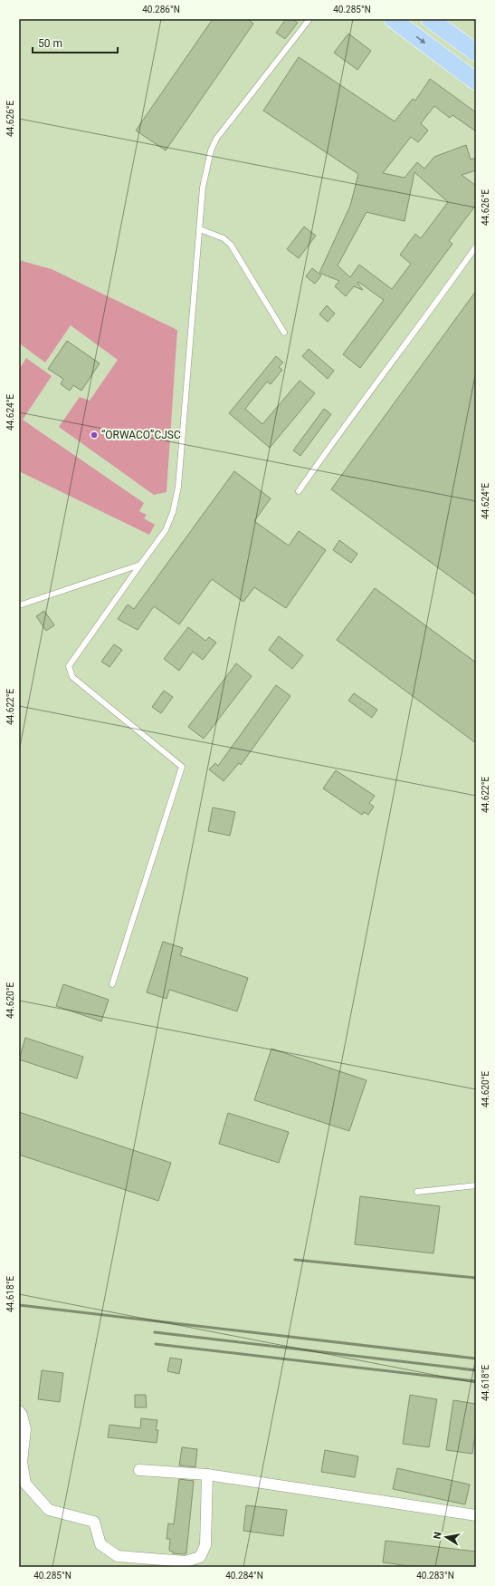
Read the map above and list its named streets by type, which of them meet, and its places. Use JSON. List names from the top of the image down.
{
  "places": ["“ORWACO”CJSC"],
  "scale_bar": "50 m",
  "north": "left",
  "coordinates": [
    "40.286°N",
    "40.285°N",
    "44.626°E",
    "44.624°E",
    "44.622°E",
    "44.620°E",
    "44.618°E",
    "40.284°N",
    "40.283°N"
  ]
}
